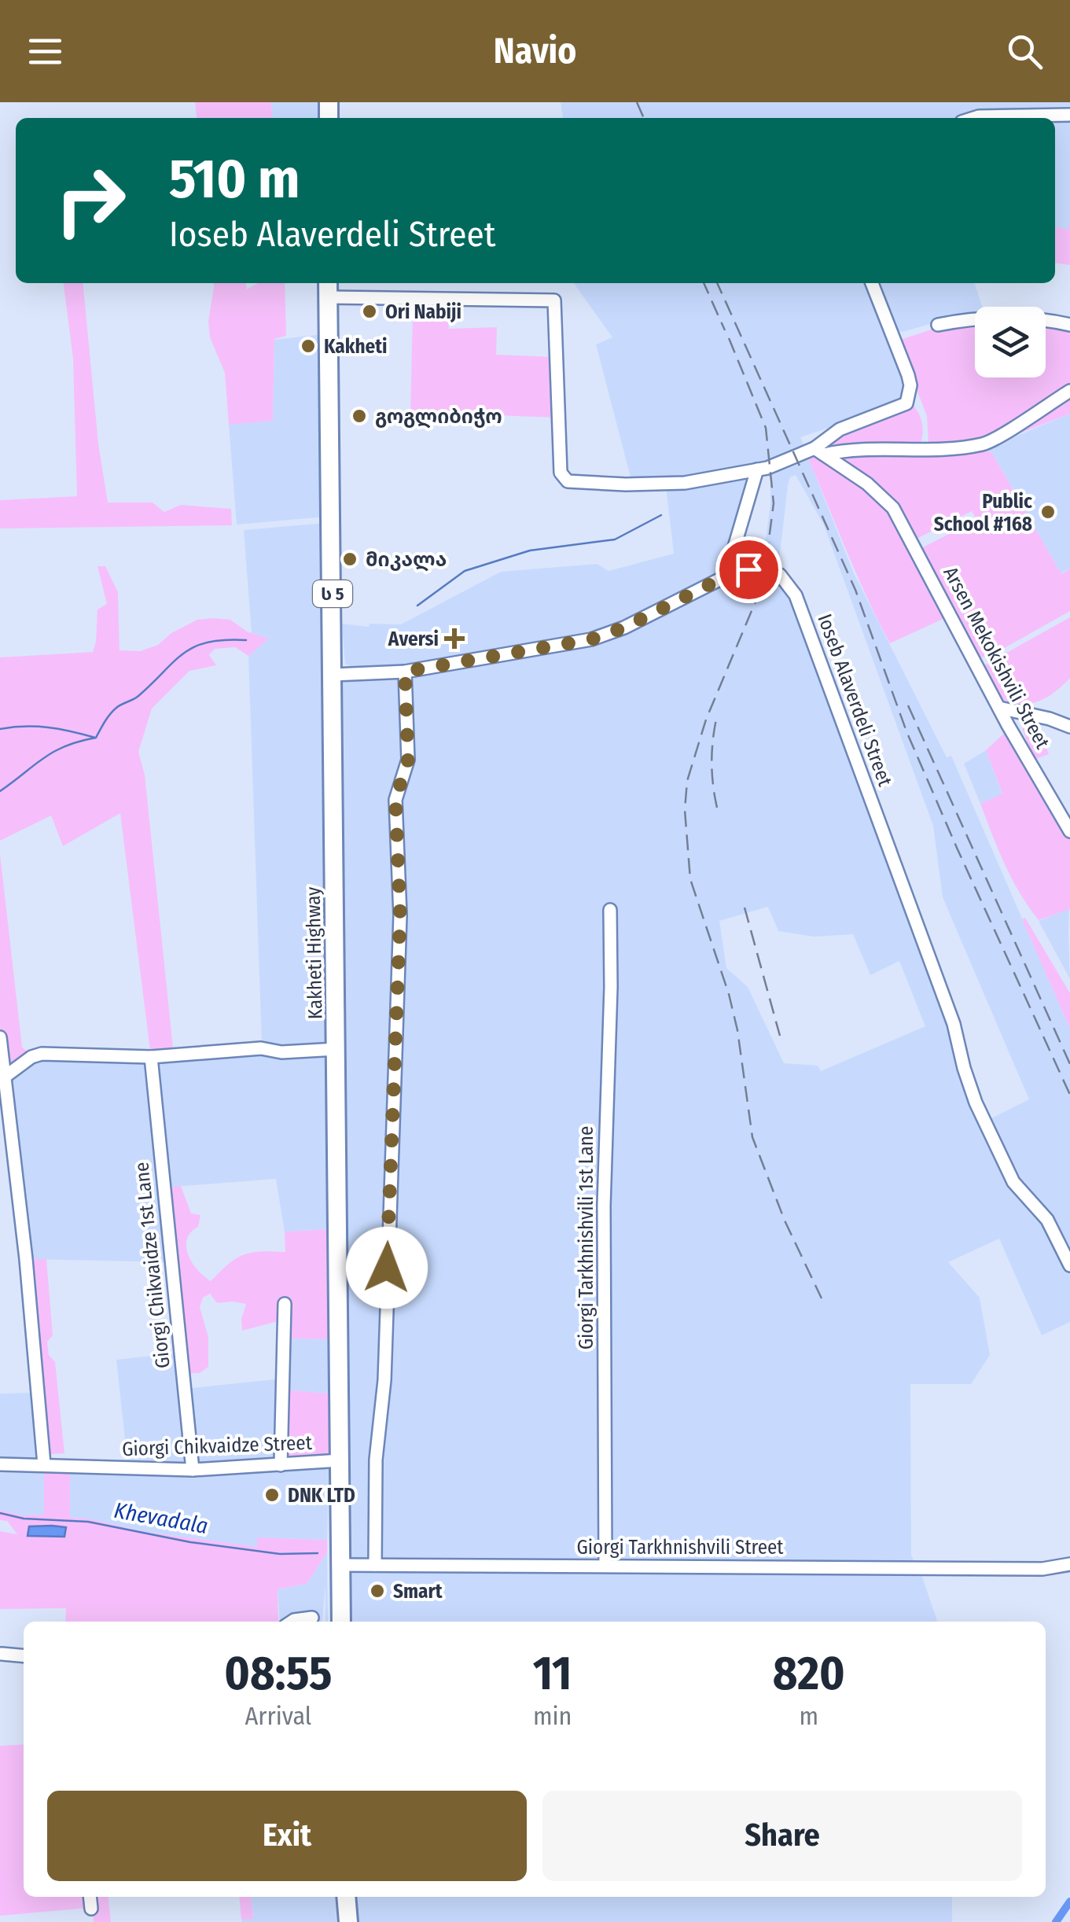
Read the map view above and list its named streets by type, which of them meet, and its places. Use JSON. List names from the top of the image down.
{
  "streets": {
    "highway": ["ს 5", "Kakheti Highway"],
    "street": [
      "Arsen Mekokishvili Street",
      "Ioseb Alaverdeli Street",
      "Giorgi Tarkhnishvili 1st Lane",
      "Giorgi Chikvaidze 1st Lane",
      "Giorgi Chikvaidze Street",
      "Giorgi Tarkhnishvili Street"
    ]
  },
  "crossings": [
    ["Ioseb Alaverdeli Street", "Kakheti Highway"],
    ["Kakheti Highway", "Giorgi Chikvaidze Street"],
    ["Kakheti Highway", "Giorgi Tarkhnishvili Street"],
    ["Giorgi Tarkhnishvili 1st Lane", "Giorgi Tarkhnishvili Street"],
    ["Giorgi Chikvaidze 1st Lane", "Giorgi Chikvaidze Street"]
  ],
  "water": ["Khevadala"],
  "places": {
    "other": [
      "Ori Nabiji",
      "Kakheti",
      "გოგლიბიჭო",
      "Public School #168",
      "მიკალა",
      "DNK LTD",
      "Smart"
    ],
    "health": ["Aversi"]
  },
  "page": {
    "header": "Navio",
    "turn": ["510 m", "Ioseb Alaverdeli Street"],
    "eta": [
      "08:55",
      "Arrival",
      "11",
      "min",
      "820",
      "m"
    ],
    "buttons": ["Exit", "Share"]
  }
}
